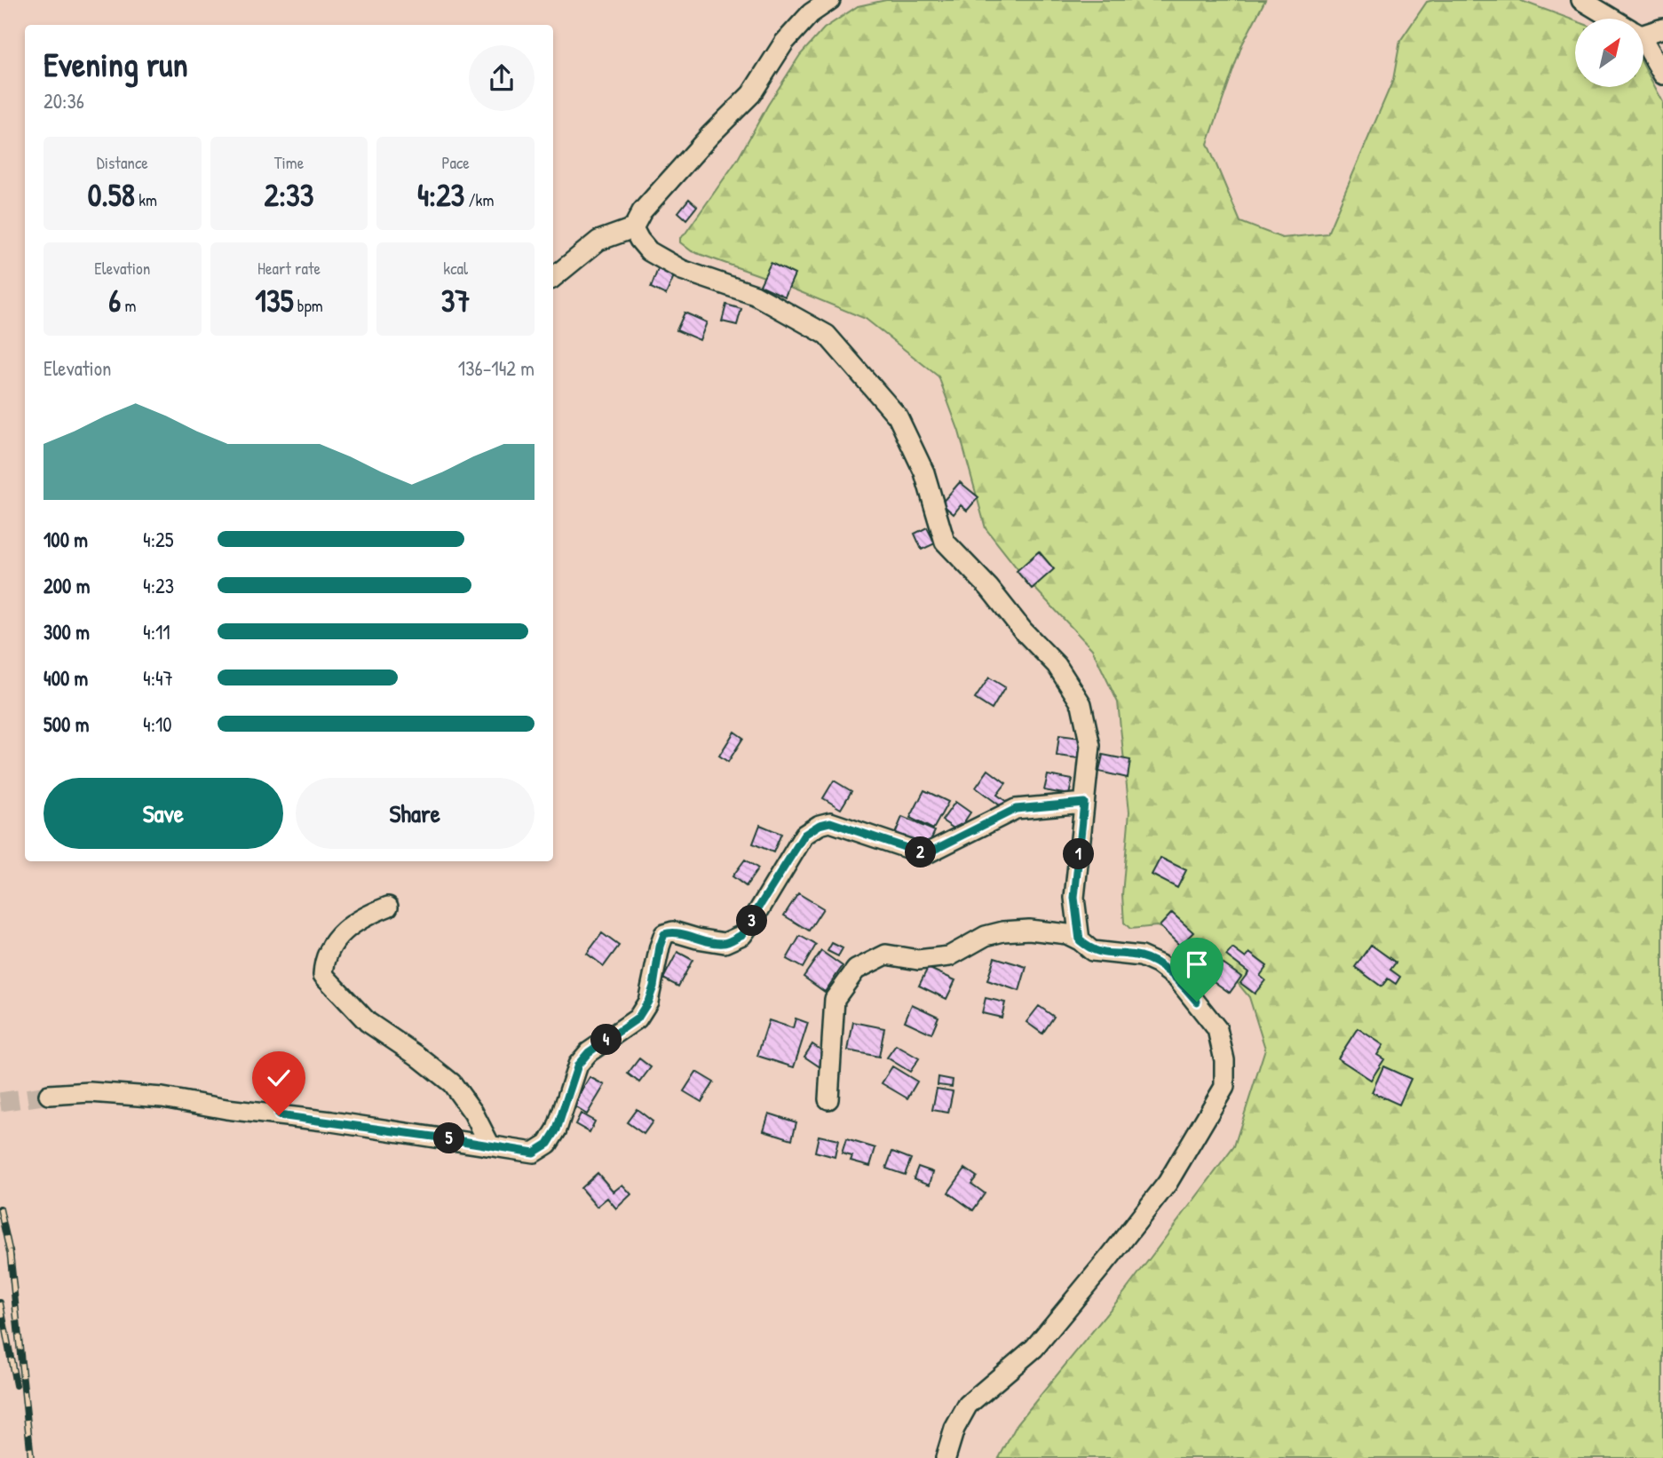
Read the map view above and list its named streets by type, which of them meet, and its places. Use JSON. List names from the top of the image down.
{
  "north": "top right",
  "page": {
    "heading": ["Evening run", "20:36"],
    "stats": [
      ["Distance", "0.58 km"],
      ["Time", "2:33"],
      ["Pace", "4:23 /km"],
      ["Elevation", "6 m"],
      ["Heart rate", "135 bpm"],
      ["kcal", "37"]
    ],
    "chart": ["Elevation", "136–142 m"],
    "list": [
      {
        "name": "100 m",
        "note": "4:25"
      },
      {
        "name": "200 m",
        "note": "4:23"
      },
      {
        "name": "300 m",
        "note": "4:11"
      },
      {
        "name": "400 m",
        "note": "4:47"
      },
      {
        "name": "500 m",
        "note": "4:10"
      }
    ],
    "buttons": ["Save", "Share"],
    "pins": [
      "2",
      "1",
      "3",
      "4",
      "5"
    ]
  }
}
